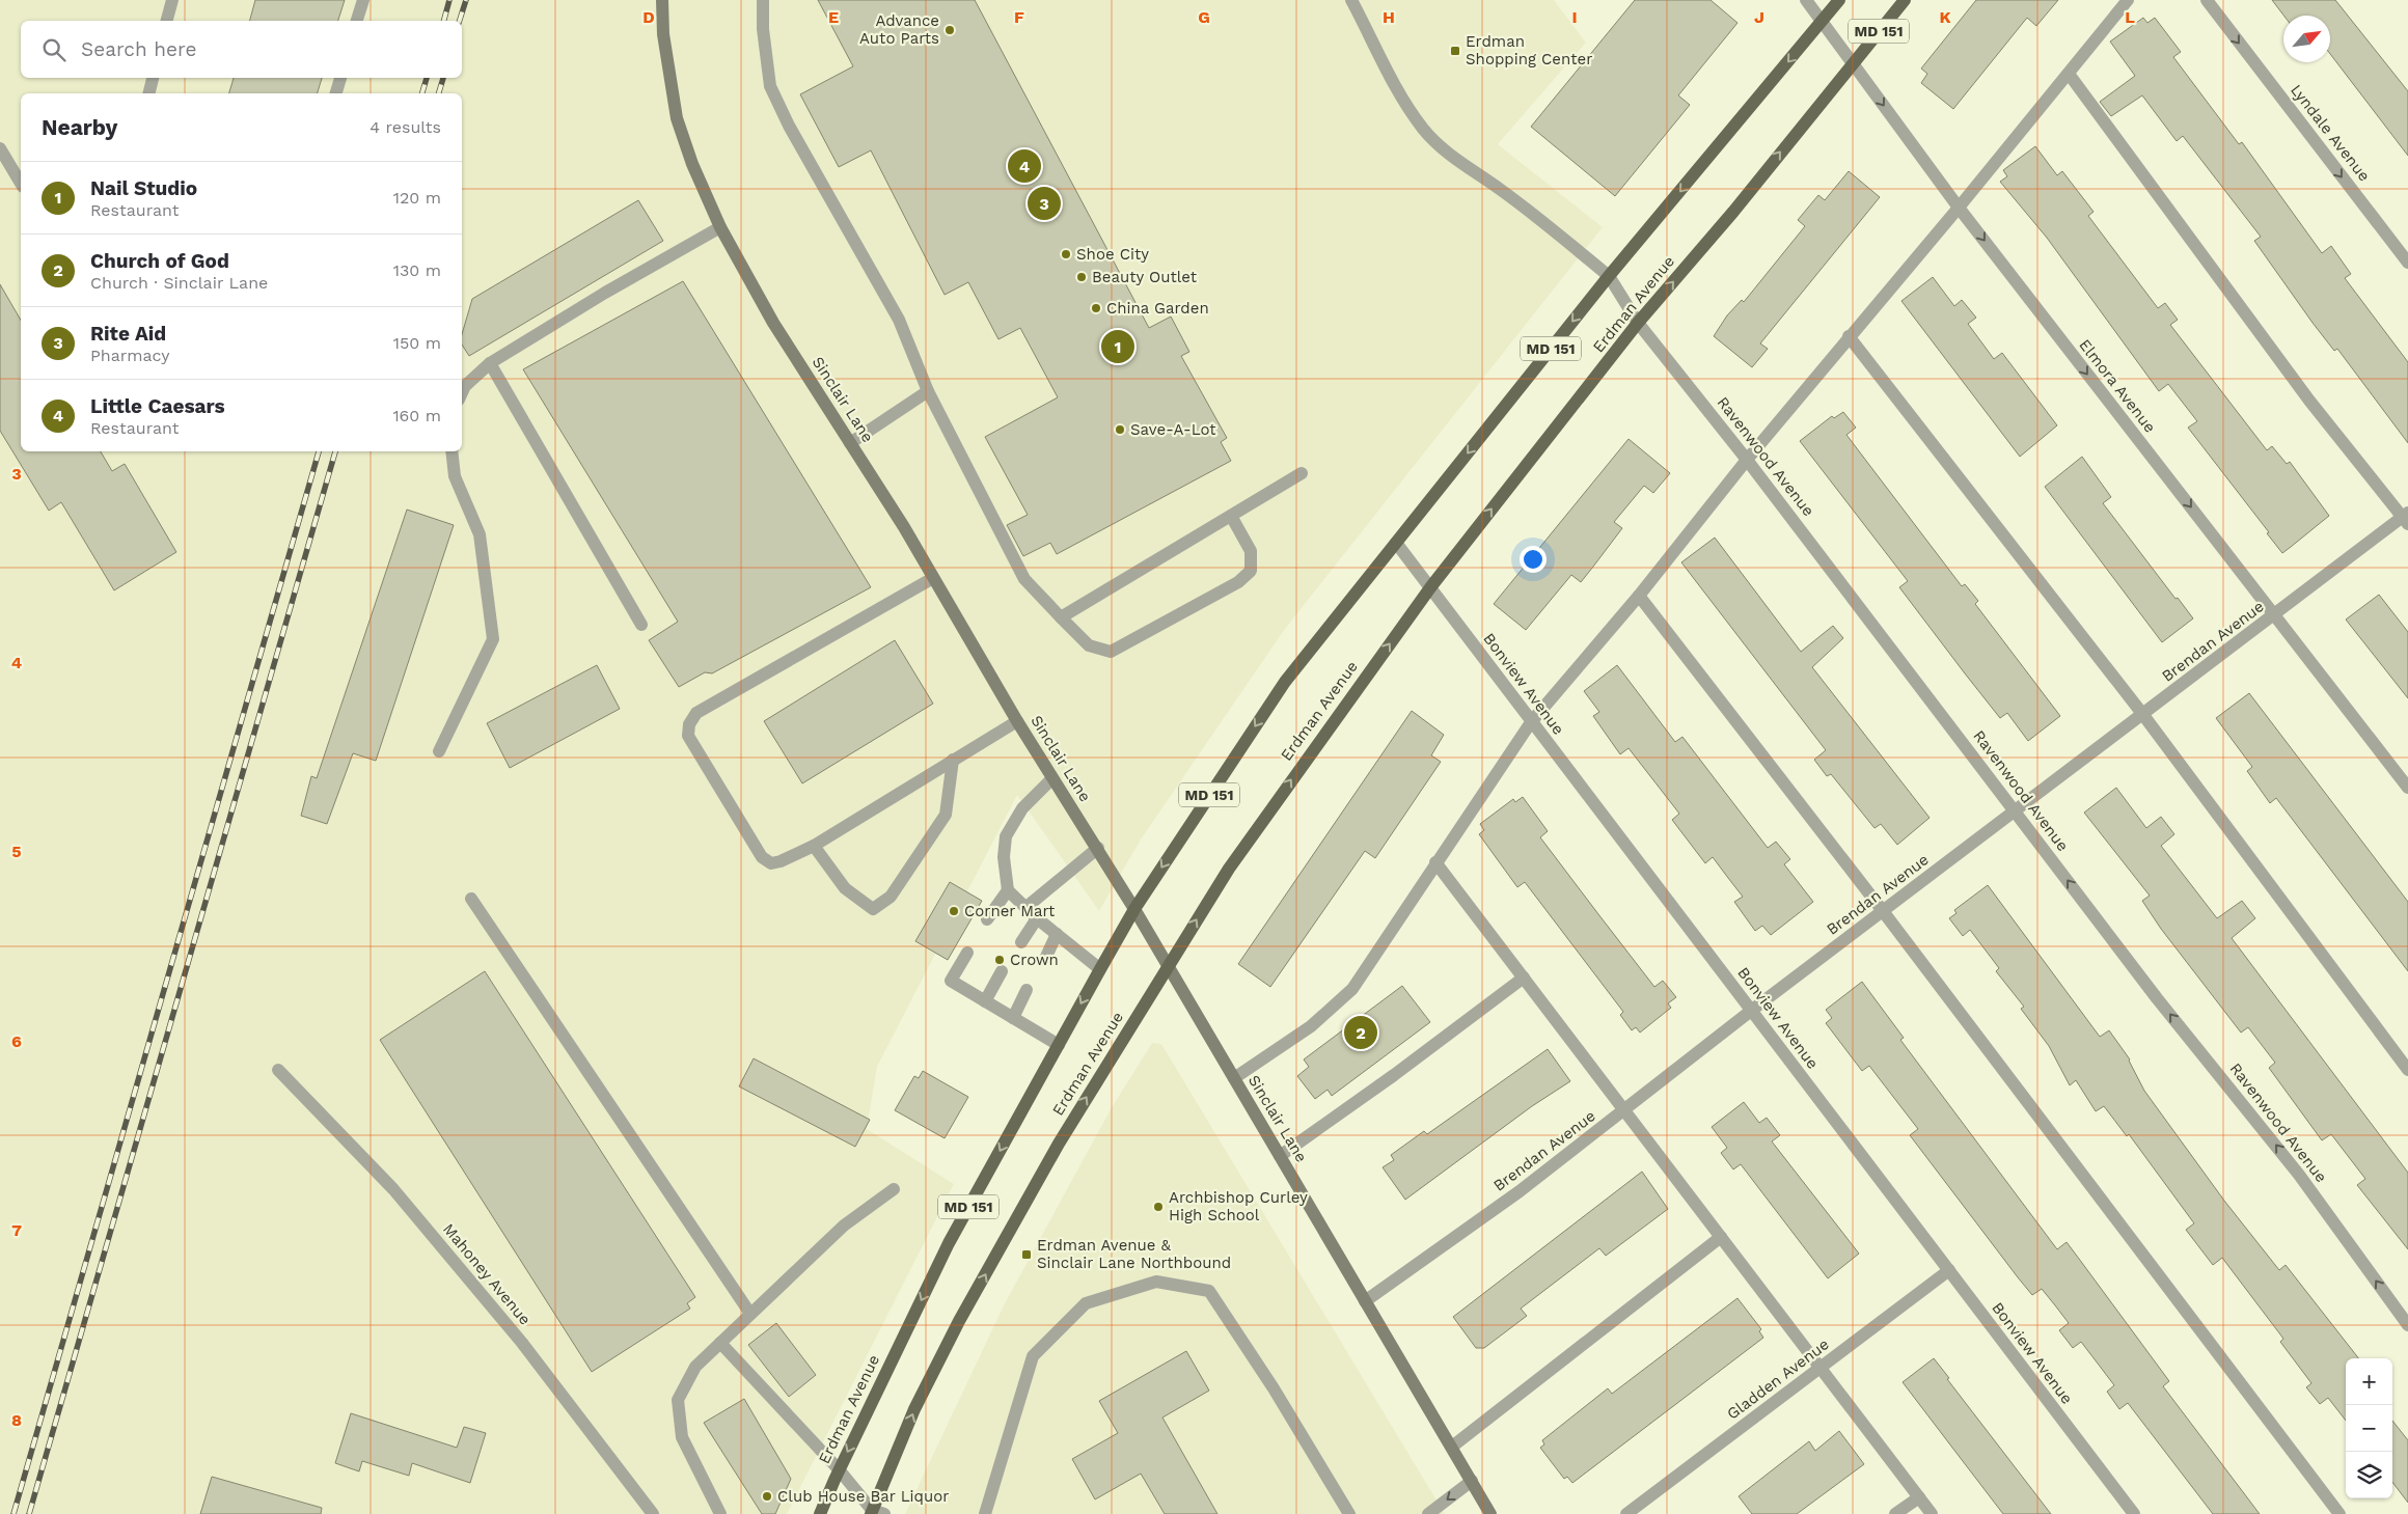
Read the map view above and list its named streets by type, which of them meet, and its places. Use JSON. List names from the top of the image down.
{
  "streets": {
    "main road": ["MD 151", "Erdman Avenue", "Sinclair Lane"],
    "street": [
      "Lyndale Avenue",
      "Elmora Avenue",
      "Ravenwood Avenue",
      "Brendan Avenue",
      "Bonview Avenue",
      "Mahoney Avenue",
      "Gladden Avenue"
    ]
  },
  "crossings": [
    ["Erdman Avenue", "Elmora Avenue"],
    ["Erdman Avenue", "Sinclair Lane"],
    ["Erdman Avenue", "Ravenwood Avenue"],
    ["Erdman Avenue", "Bonview Avenue"],
    ["Elmora Avenue", "Brendan Avenue"],
    ["Sinclair Lane", "Brendan Avenue"],
    ["Ravenwood Avenue", "Brendan Avenue"],
    ["Brendan Avenue", "Bonview Avenue"],
    ["Bonview Avenue", "Gladden Avenue"]
  ],
  "one_way": ["Lyndale Avenue", "Elmora Avenue", "Ravenwood Avenue"],
  "places": {
    "other": [
      "Advance Auto Parts",
      "Shoe City",
      "Beauty Outlet",
      "China Garden",
      "Save-A-Lot",
      "Corner Mart",
      "Crown",
      "Archbishop Curley High School",
      "Club House Bar Liquor"
    ],
    "transit": ["Erdman Shopping Center", "Erdman Avenue & Sinclair Lane Northbound"]
  },
  "north": "top right",
  "page": {
    "search": "Search here",
    "heading": ["Nearby", "4 results"],
    "pins": [
      "4",
      "3",
      "1",
      "2"
    ],
    "list": [
      {
        "mark": "1",
        "name": "Nail Studio",
        "note": "Restaurant",
        "value": "120 m"
      },
      {
        "mark": "2",
        "name": "Church of God",
        "note": "Church · Sinclair Lane",
        "value": "130 m"
      },
      {
        "mark": "3",
        "name": "Rite Aid",
        "note": "Pharmacy",
        "value": "150 m"
      },
      {
        "mark": "4",
        "name": "Little Caesars",
        "note": "Restaurant",
        "value": "160 m"
      }
    ],
    "map_buttons": ["+", "−"]
  },
  "grid": {
    "columns": [
      "D",
      "E",
      "F",
      "G",
      "H",
      "I",
      "J",
      "K",
      "L"
    ],
    "rows": [
      "3",
      "4",
      "5",
      "6",
      "7",
      "8"
    ]
  }
}
